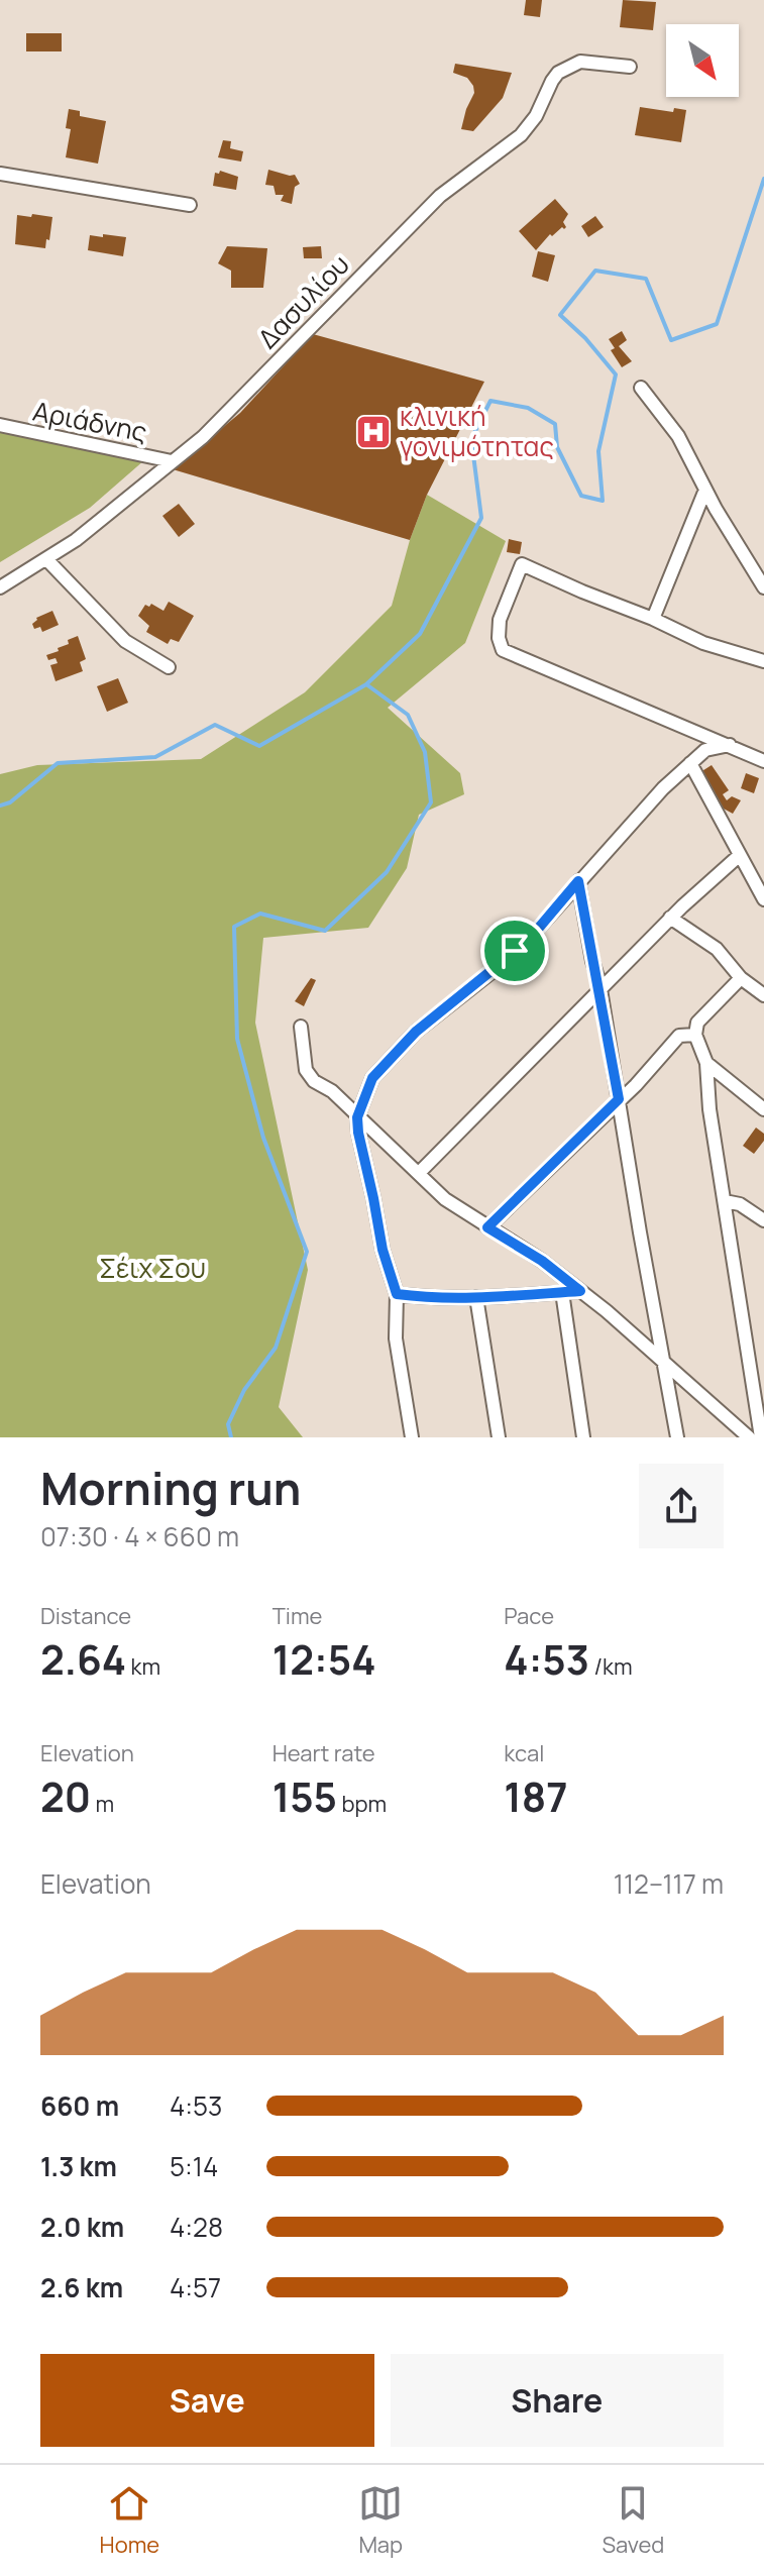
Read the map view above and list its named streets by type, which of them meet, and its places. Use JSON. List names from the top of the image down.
{
  "streets": {
    "street": ["Δασυλίου", "Αριάδνης"]
  },
  "crossings": [
    ["Δασυλίου", "Αριάδνης"]
  ],
  "parks": ["Σέιχ Σου"],
  "places": {
    "hospital": ["κλινική γονιμότητας"]
  },
  "north": "bottom right",
  "page": {
    "heading": ["Morning run", "07:30 · 4 × 660 m"],
    "stats": [
      ["Distance", "2.64 km"],
      ["Time", "12:54"],
      ["Pace", "4:53 /km"],
      ["Elevation", "20 m"],
      ["Heart rate", "155 bpm"],
      ["kcal", "187"]
    ],
    "chart": ["Elevation", "112–117 m"],
    "list": [
      {
        "name": "660 m",
        "note": "4:53"
      },
      {
        "name": "1.3 km",
        "note": "5:14"
      },
      {
        "name": "2.0 km",
        "note": "4:28"
      },
      {
        "name": "2.6 km",
        "note": "4:57"
      }
    ],
    "buttons": ["Save", "Share"],
    "tabs": ["Home", "Map", "Saved"]
  }
}
